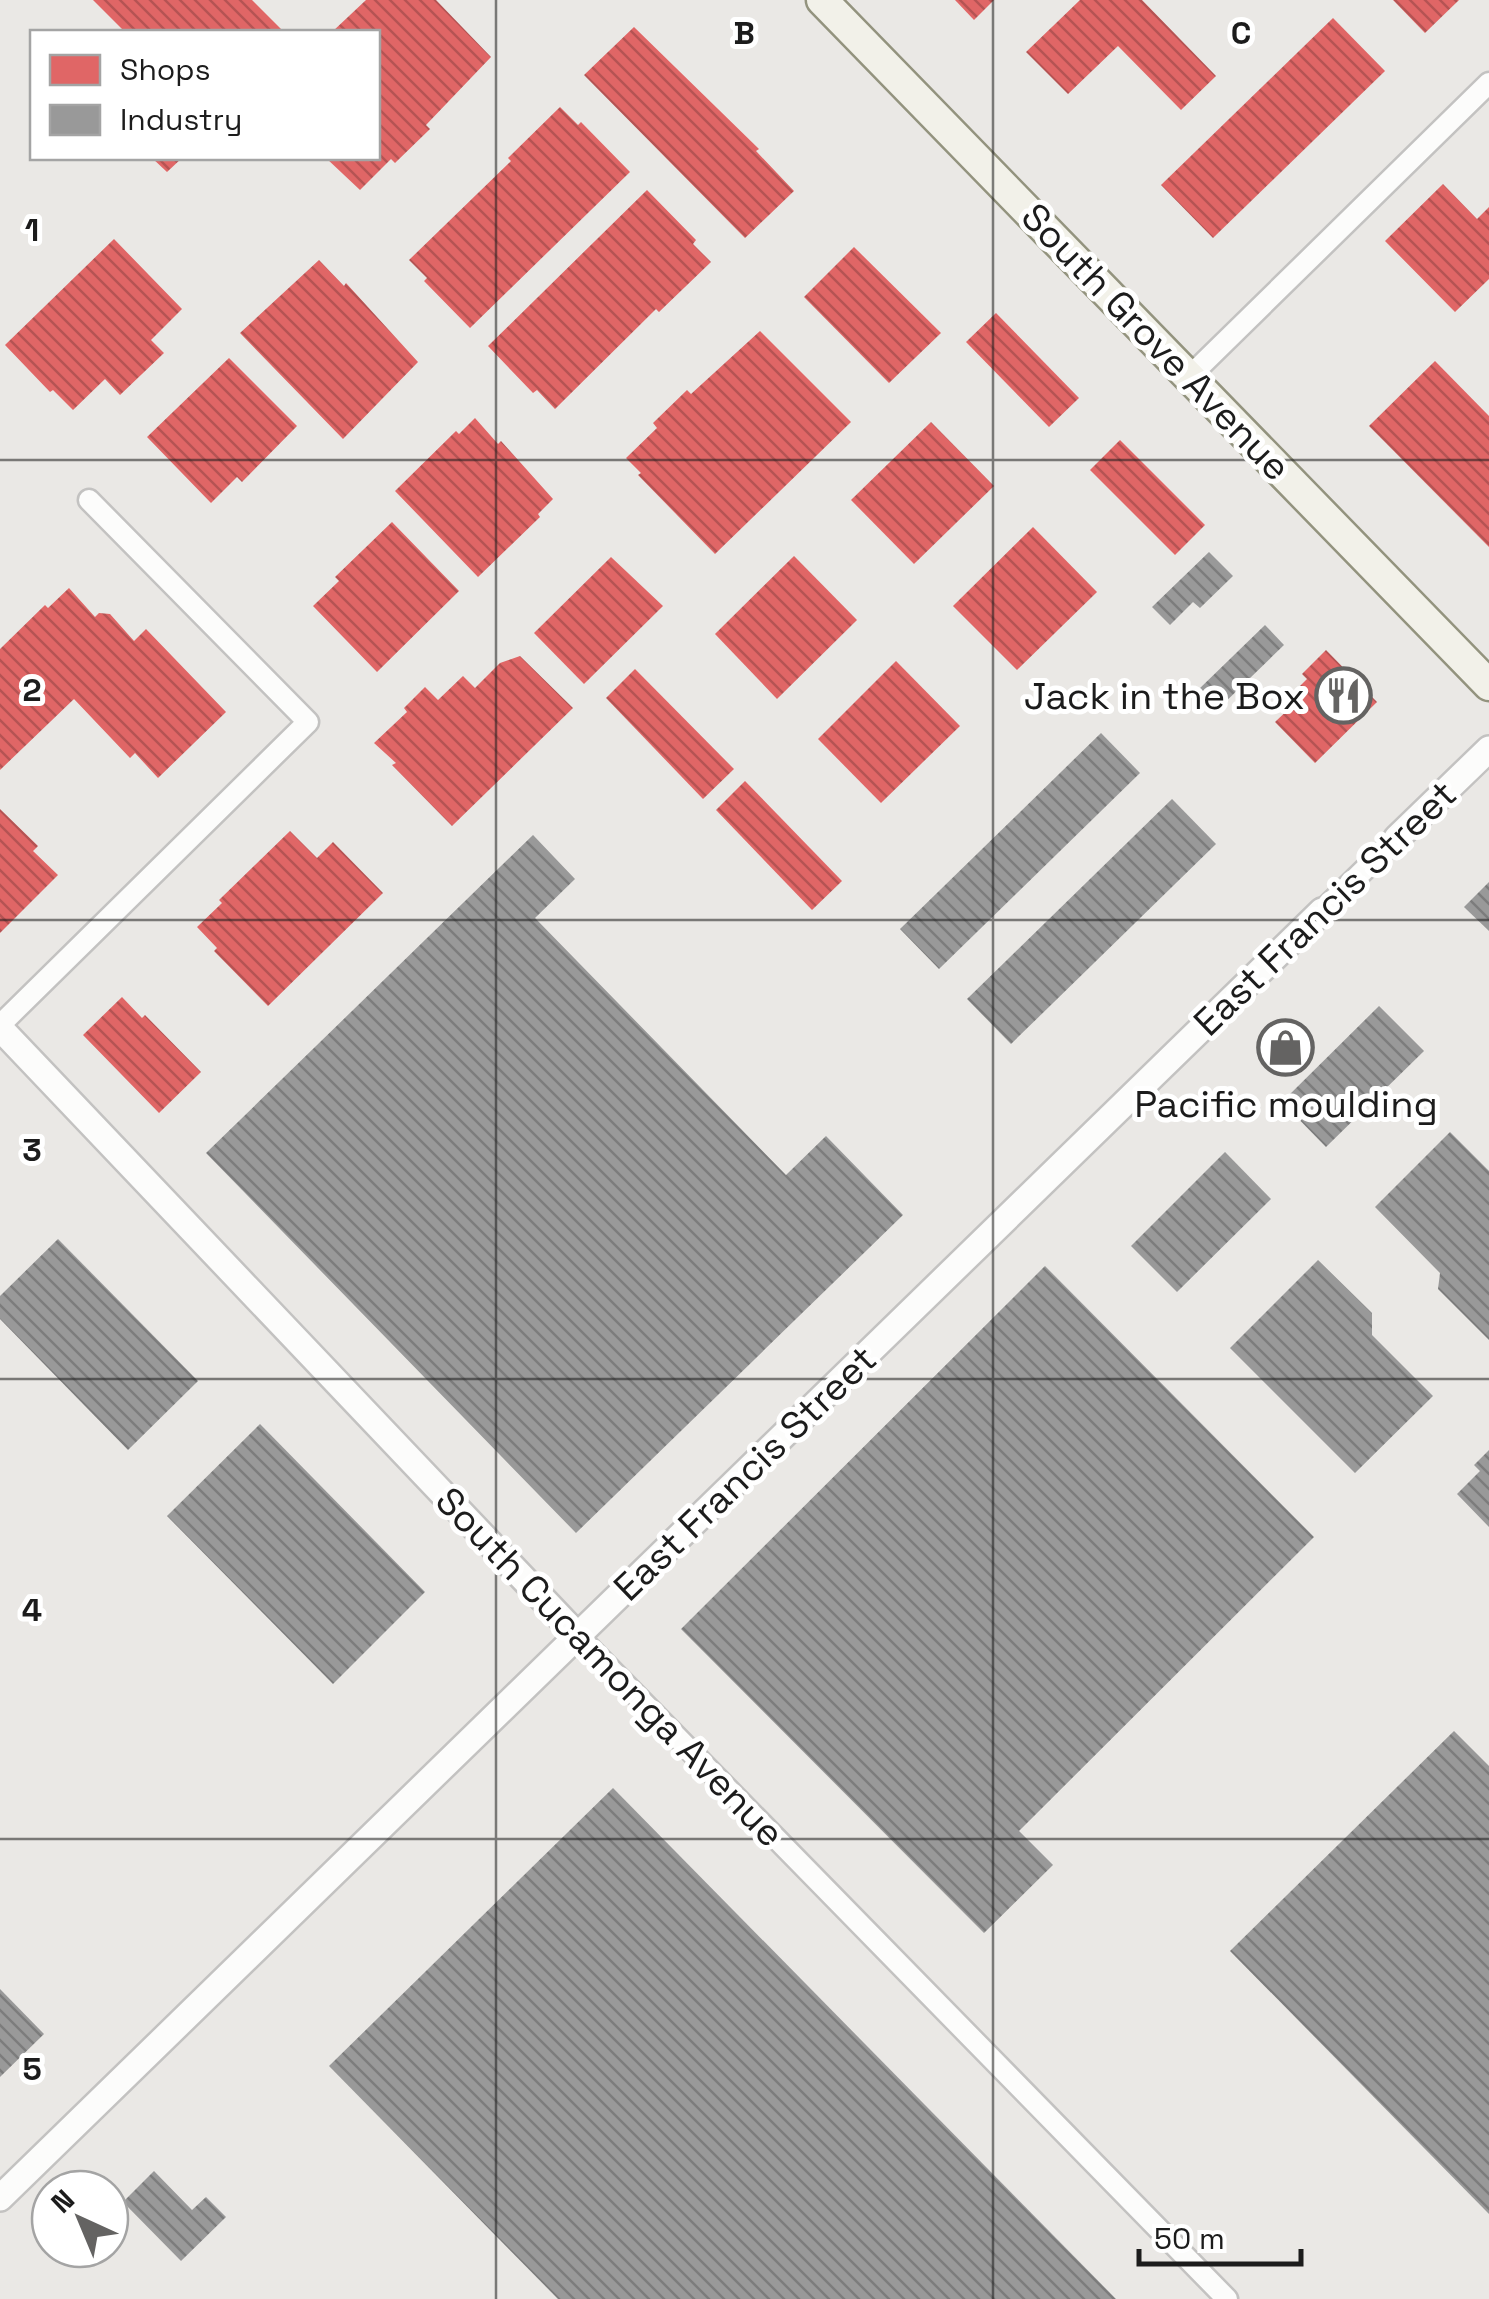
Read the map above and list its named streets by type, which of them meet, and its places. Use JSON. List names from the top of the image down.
{
  "streets": {
    "main road": ["South Grove Avenue"],
    "street": ["East Francis Street", "South Cucamonga Avenue"]
  },
  "crossings": [
    ["East Francis Street", "South Cucamonga Avenue"]
  ],
  "places": {
    "restaurant": ["Jack in the Box"],
    "shop": ["Pacific moulding"]
  },
  "legend": ["Shops", "Industry"],
  "scale_bar": "50 m",
  "north": "top left",
  "grid": {
    "columns": ["B", "C"],
    "rows": [
      "1",
      "2",
      "3",
      "4",
      "5"
    ]
  }
}
